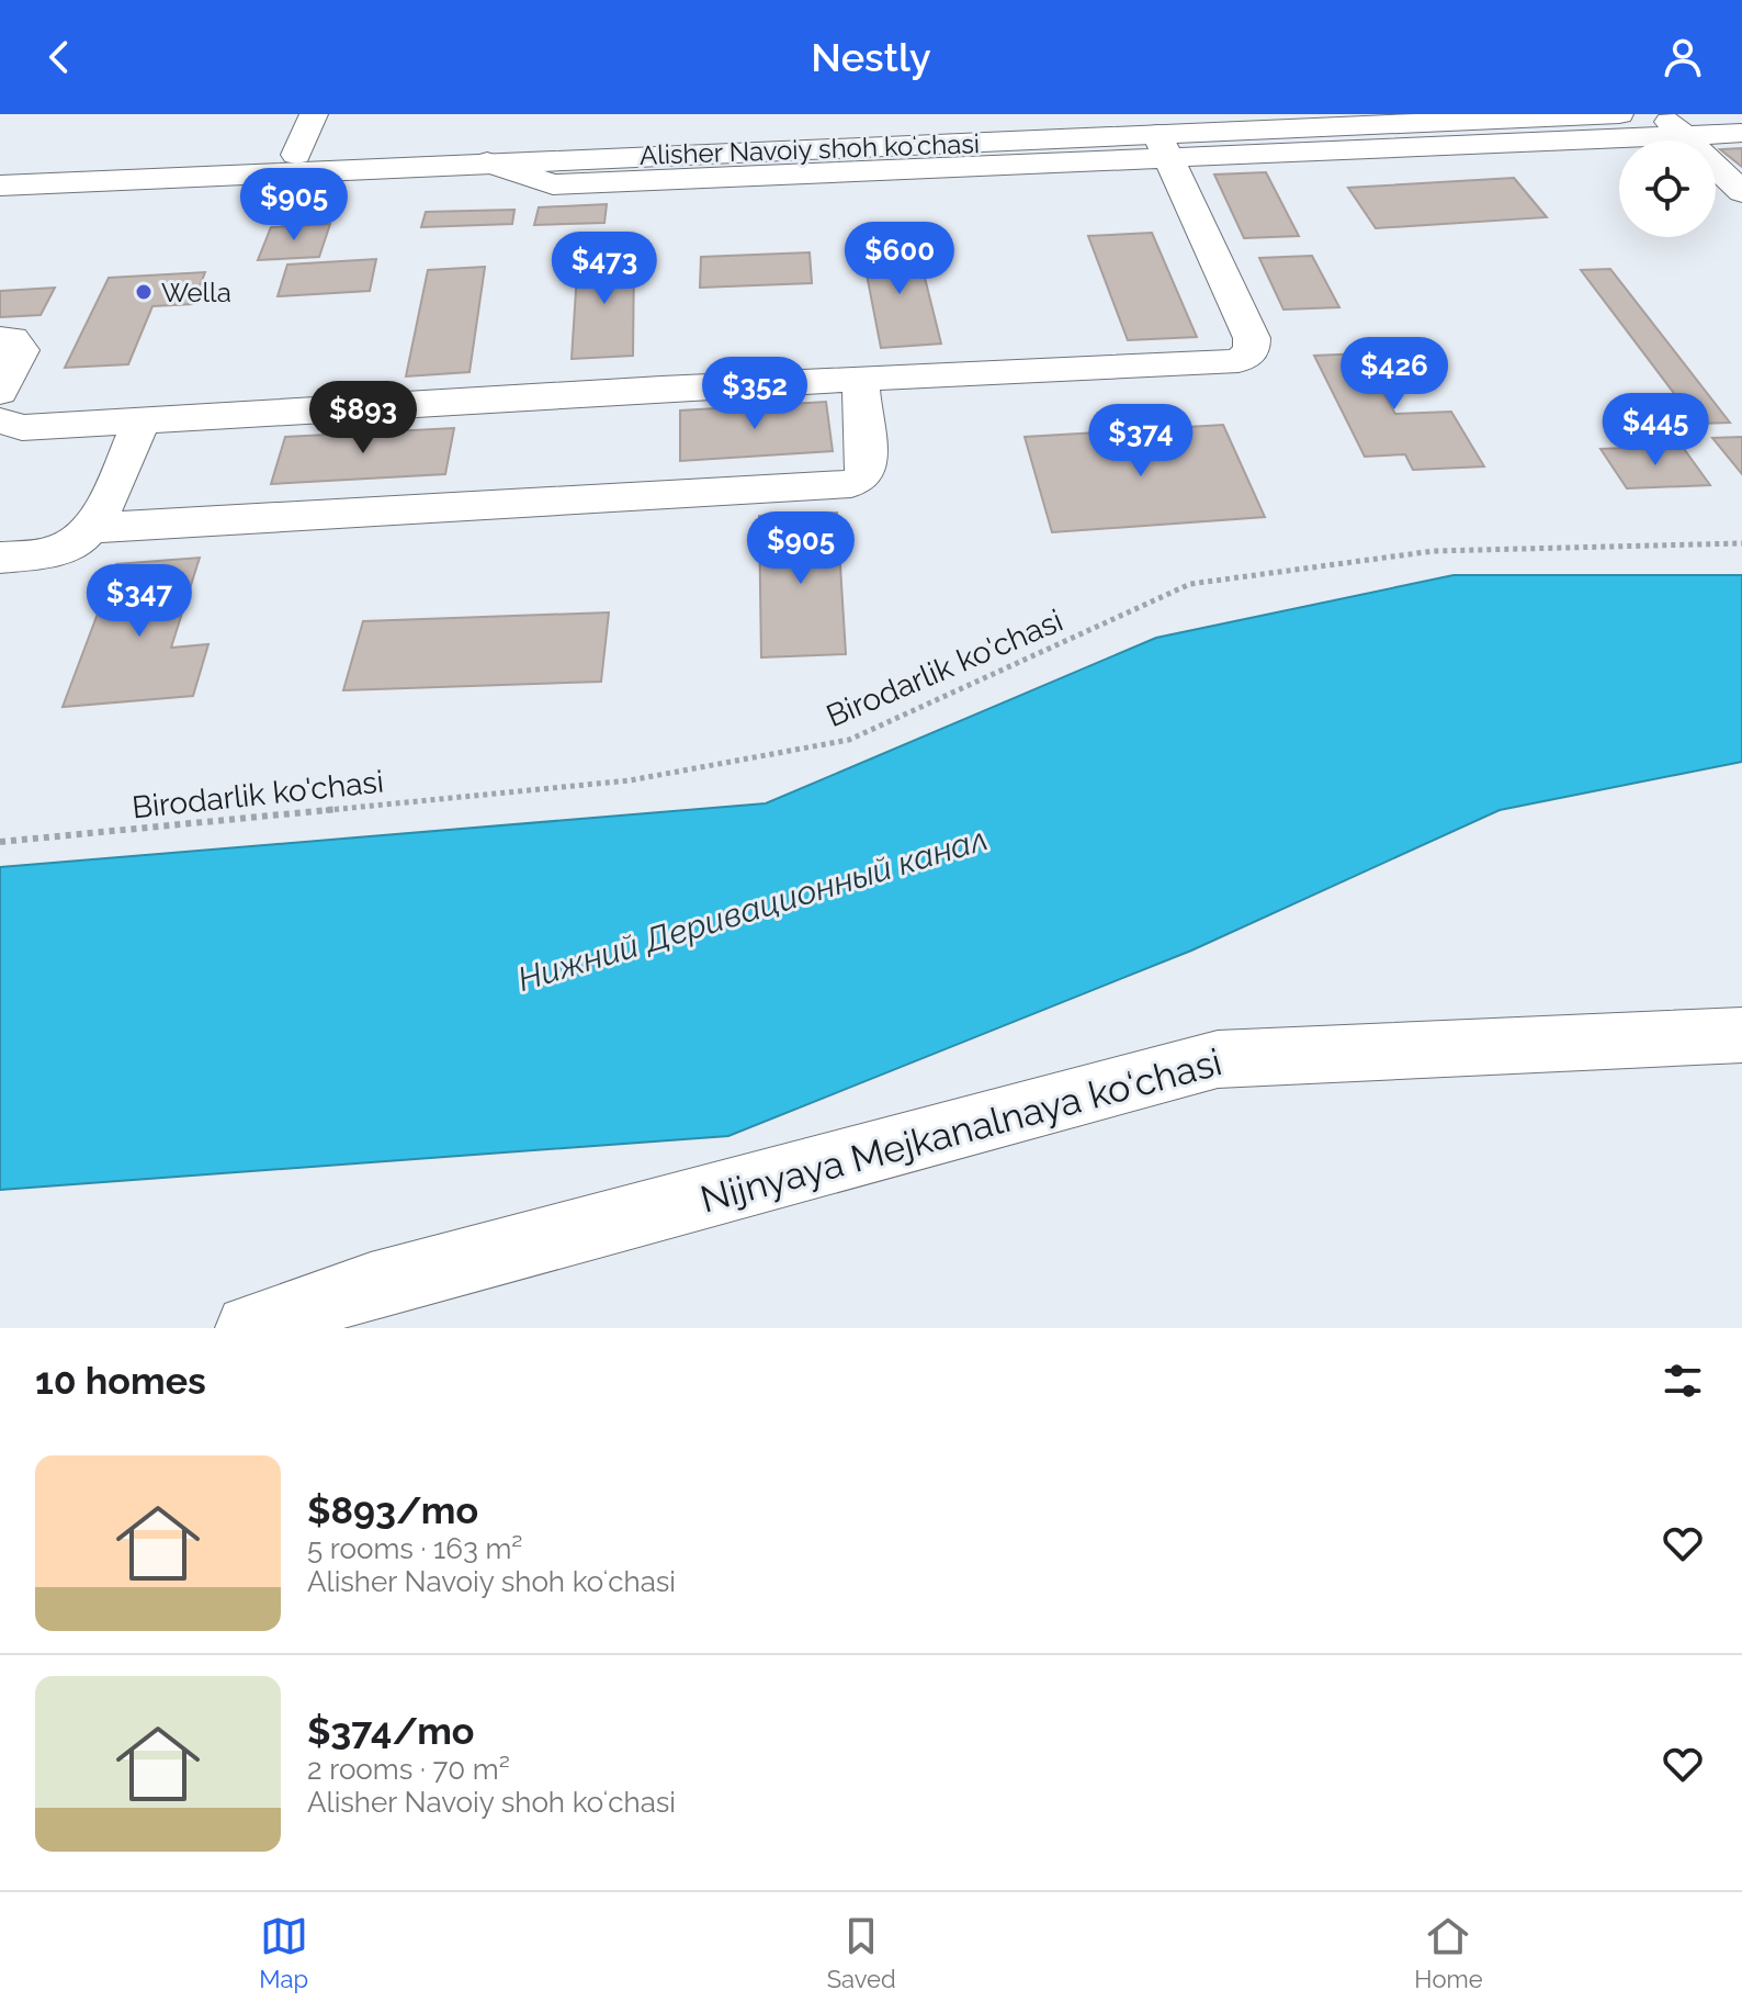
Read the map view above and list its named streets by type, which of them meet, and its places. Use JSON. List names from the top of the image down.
{
  "streets": {
    "main road": ["Alisher Navoiy shoh koʻchasi", "Nijnyaya Mejkanalnaya ko‘chasi"],
    "path": ["Birodarlik ko'chasi"]
  },
  "water": ["Нижний Деривационный канал"],
  "places": ["Wella"],
  "page": {
    "header": "Nestly",
    "price": [
      "$905",
      "$600",
      "$473",
      "$426",
      "$352",
      "$893",
      "$445",
      "$374",
      "$905",
      "$347"
    ],
    "heading": "10 homes",
    "list": [
      {
        "name": "$893/mo",
        "note": "5 rooms · 163 m² · Alisher Navoiy shoh koʻchasi"
      },
      {
        "name": "$374/mo",
        "note": "2 rooms · 70 m² · Alisher Navoiy shoh koʻchasi"
      }
    ],
    "tabs": ["Map", "Saved", "Home"]
  }
}
